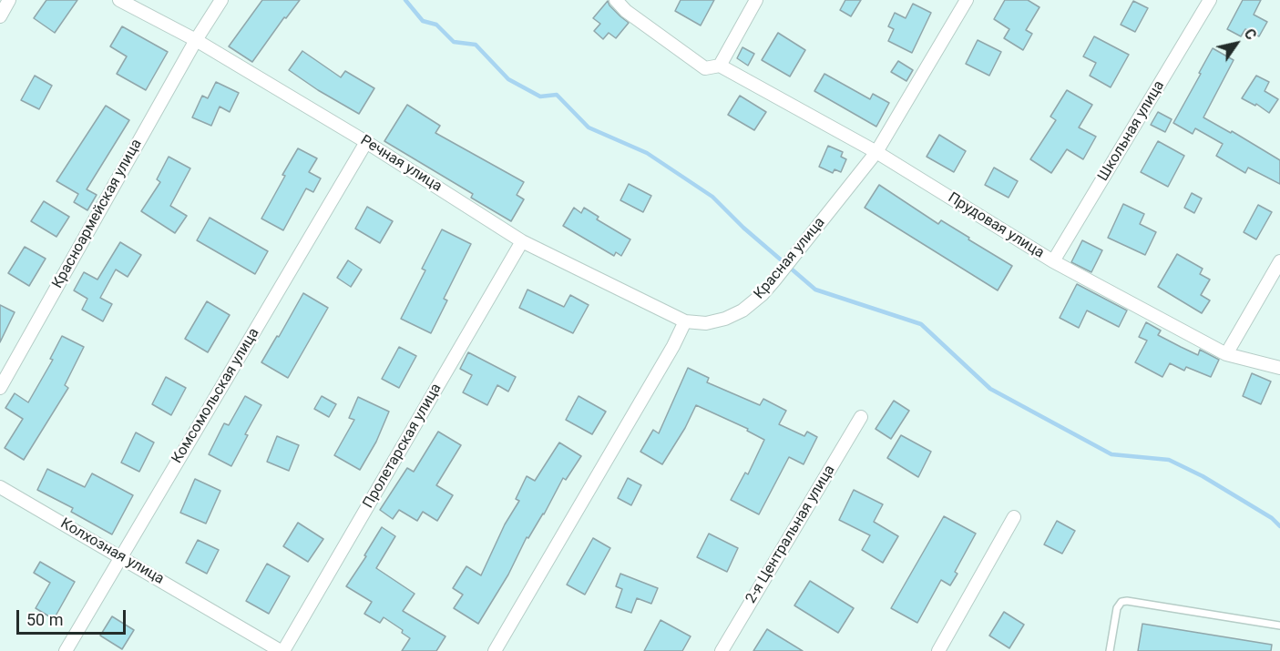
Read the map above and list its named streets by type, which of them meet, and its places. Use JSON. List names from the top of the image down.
{
  "streets": {
    "street": [
      "Школьная улица",
      "Речная улица",
      "Красноармейская улица",
      "Прудовая улица",
      "Красная улица",
      "Комсомольская улица",
      "Пролетарская улица",
      "2-я Центральная улица",
      "Колхозная улица"
    ]
  },
  "crossings": [
    ["Школьная улица", "Прудовая улица"],
    ["Речная улица", "Красноармейская улица"],
    ["Речная улица", "Красная улица"],
    ["Речная улица", "Комсомольская улица"],
    ["Речная улица", "Пролетарская улица"],
    ["Прудовая улица", "Красная улица"],
    ["Комсомольская улица", "Колхозная улица"],
    ["Пролетарская улица", "Колхозная улица"]
  ],
  "scale_bar": "50 m",
  "north": "top right"
}
